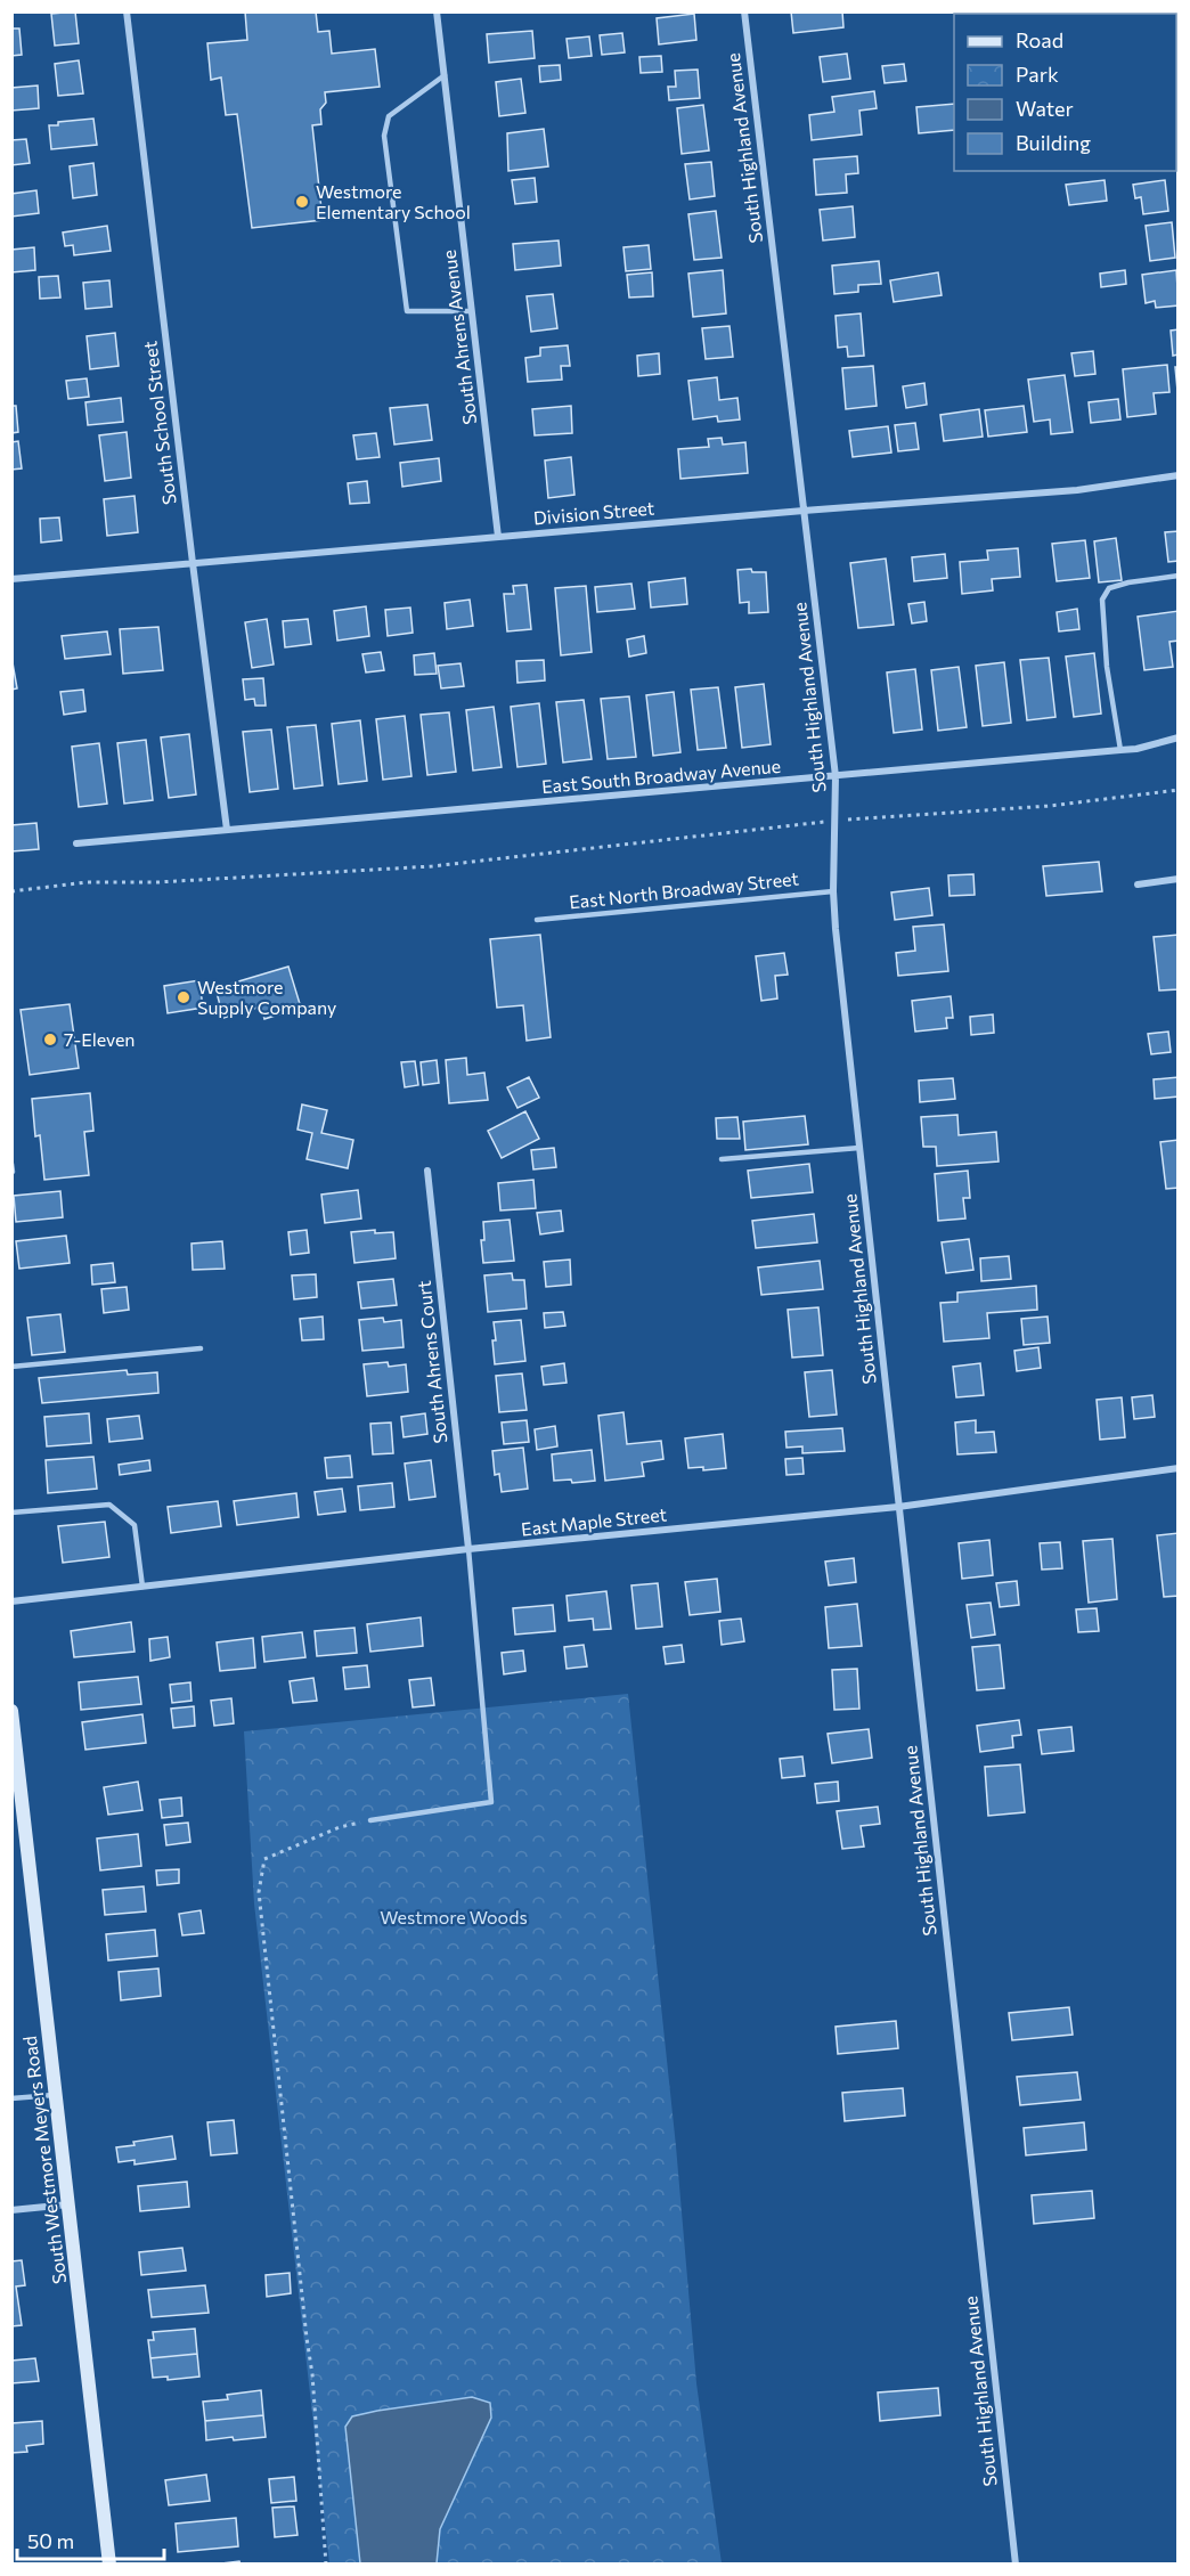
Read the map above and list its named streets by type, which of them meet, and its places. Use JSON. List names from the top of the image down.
{
  "streets": {
    "street": [
      "South Highland Avenue",
      "South Ahrens Avenue",
      "South School Street",
      "Division Street",
      "East South Broadway Avenue",
      "South Ahrens Court",
      "East Maple Street",
      "South Westmore Meyers Road"
    ],
    "lane": ["East North Broadway Street"]
  },
  "crossings": [
    ["South Highland Avenue", "Division Street"],
    ["South Highland Avenue", "East South Broadway Avenue"],
    ["South Highland Avenue", "East North Broadway Street"],
    ["South Highland Avenue", "East Maple Street"],
    ["South Ahrens Avenue", "Division Street"],
    ["South School Street", "Division Street"],
    ["South School Street", "East South Broadway Avenue"],
    ["South Ahrens Court", "East Maple Street"]
  ],
  "parks": ["Westmore Woods"],
  "places": ["Westmore Elementary School", "Westmore Supply Company", "7-Eleven"],
  "legend": [
    "Road",
    "Park",
    "Water",
    "Building"
  ],
  "scale_bar": "50 m"
}
